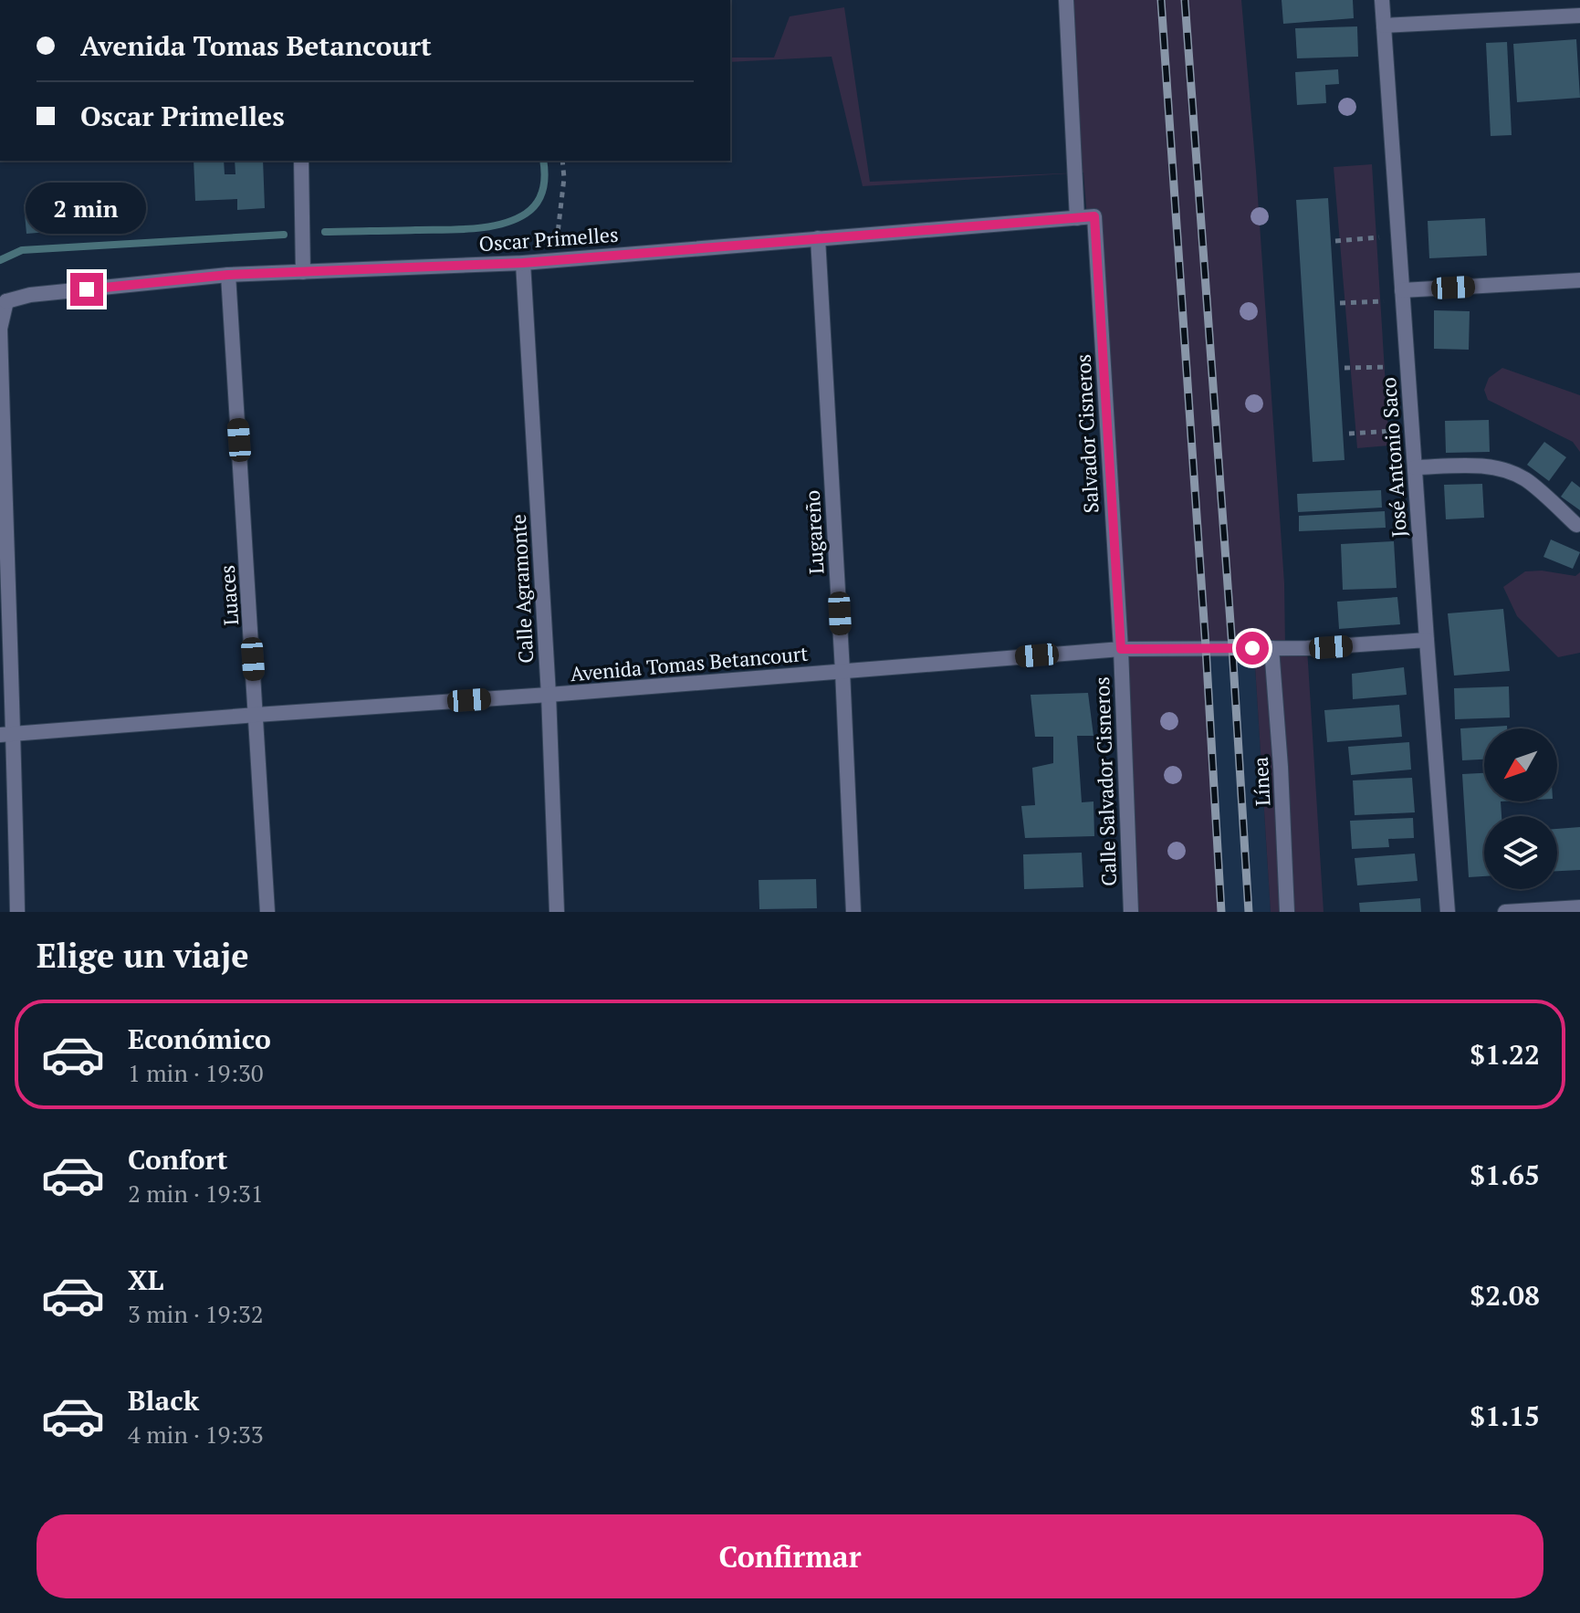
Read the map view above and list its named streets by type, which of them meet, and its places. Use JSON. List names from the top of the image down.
{
  "streets": {
    "street": [
      "Oscar Primelles",
      "Salvador Cisneros",
      "José Antonio Saco",
      "Lugareño",
      "Calle Agramonte",
      "Luaces",
      "Avenida Tomas Betancourt",
      "Calle Salvador Cisneros",
      "Línea"
    ]
  },
  "crossings": [
    ["Oscar Primelles", "Salvador Cisneros"],
    ["Oscar Primelles", "Lugareño"],
    ["Oscar Primelles", "Calle Agramonte"],
    ["Oscar Primelles", "Luaces"],
    ["Salvador Cisneros", "Avenida Tomas Betancourt"],
    ["Salvador Cisneros", "Calle Salvador Cisneros"],
    ["José Antonio Saco", "Avenida Tomas Betancourt"],
    ["Lugareño", "Avenida Tomas Betancourt"],
    ["Calle Agramonte", "Avenida Tomas Betancourt"],
    ["Luaces", "Avenida Tomas Betancourt"],
    ["Avenida Tomas Betancourt", "Calle Salvador Cisneros"],
    ["Avenida Tomas Betancourt", "Línea"]
  ],
  "north": "bottom left",
  "page": {
    "banner": ["Avenida Tomas Betancourt", "Oscar Primelles"],
    "bubble": "2 min",
    "heading": "Elige un viaje",
    "list": [
      {
        "name": "Económico",
        "note": "1 min · 19:30",
        "value": "$1.22"
      },
      {
        "name": "Confort",
        "note": "2 min · 19:31",
        "value": "$1.65"
      },
      {
        "name": "XL",
        "note": "3 min · 19:32",
        "value": "$2.08"
      },
      {
        "name": "Black",
        "note": "4 min · 19:33",
        "value": "$1.15"
      }
    ],
    "buttons": "Confirmar"
  }
}
